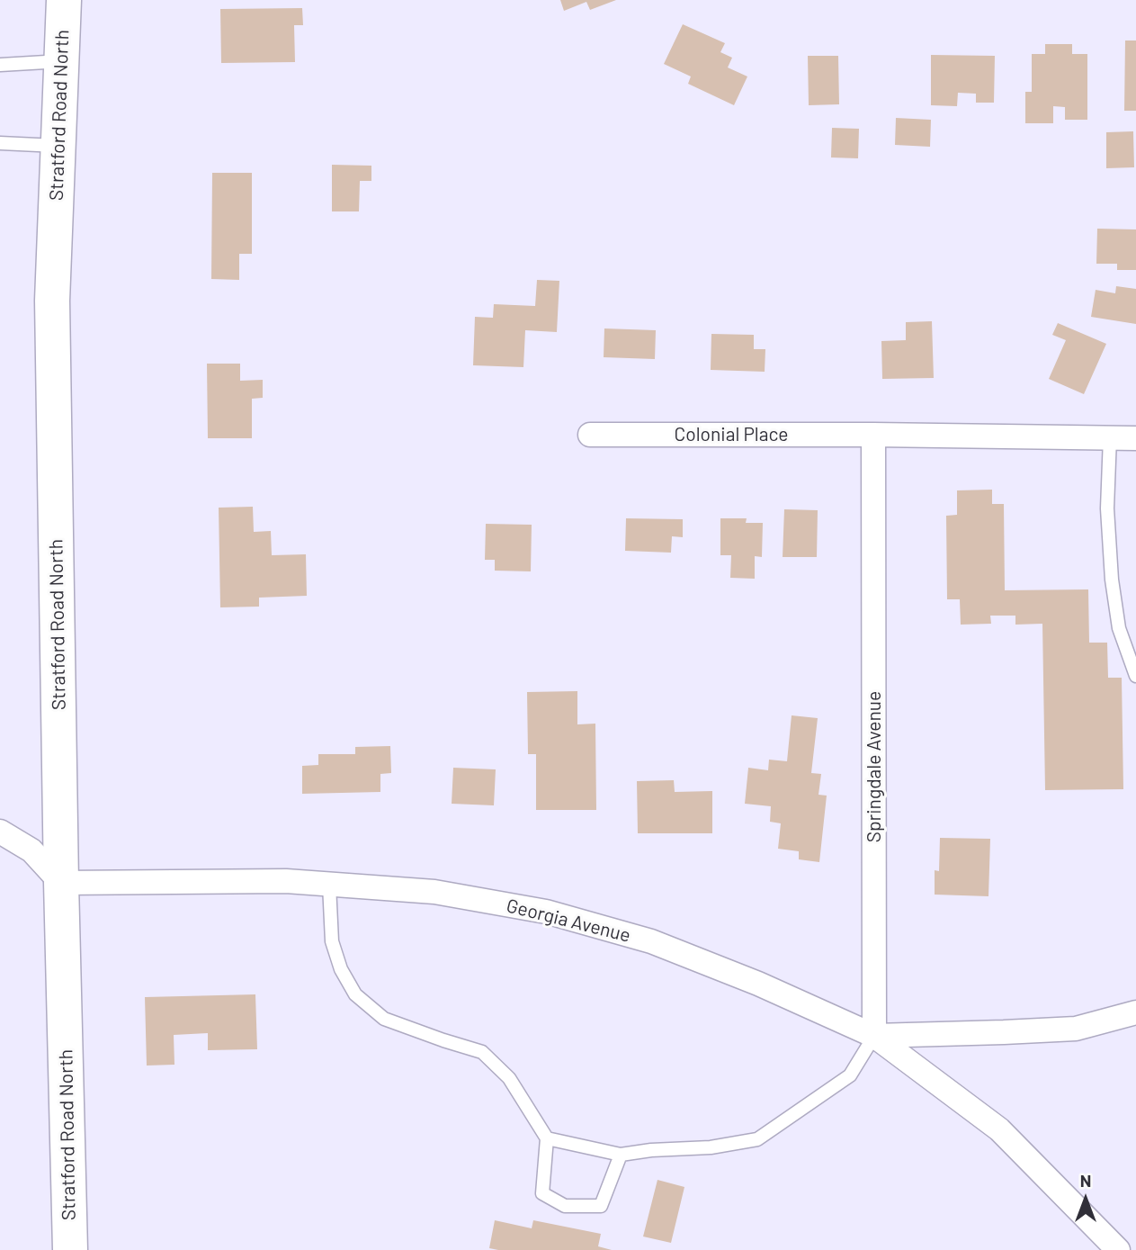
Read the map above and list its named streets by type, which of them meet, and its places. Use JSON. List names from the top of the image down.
{
  "streets": {
    "main road": ["Stratford Road North"],
    "street": ["Colonial Place", "Springdale Avenue", "Georgia Avenue"]
  },
  "crossings": [
    ["Stratford Road North", "Georgia Avenue"],
    ["Colonial Place", "Springdale Avenue"],
    ["Springdale Avenue", "Georgia Avenue"]
  ],
  "north": "top"
}
